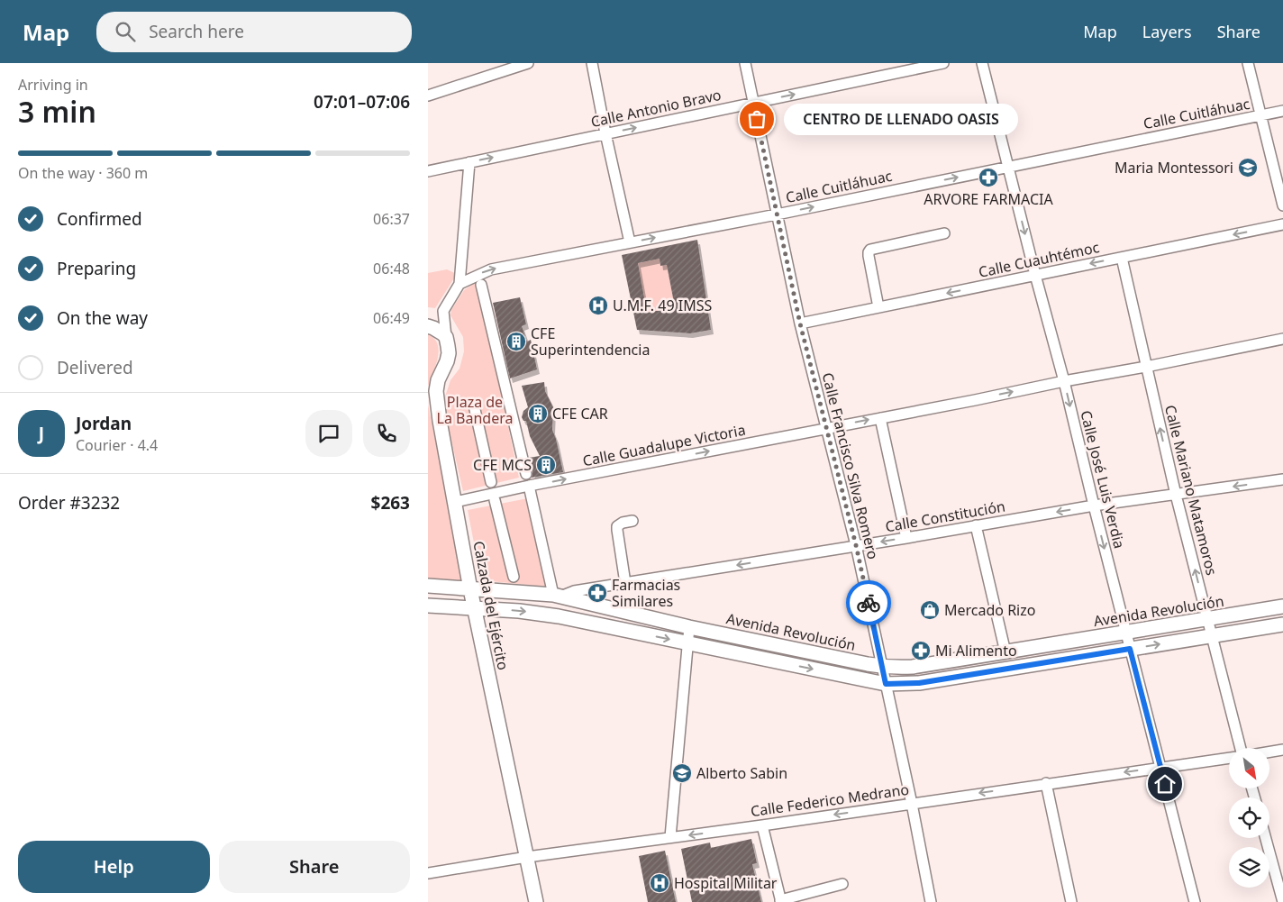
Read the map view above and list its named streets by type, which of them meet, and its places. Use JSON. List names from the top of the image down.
{
  "streets": {
    "main road": ["Calzada del Ejército", "Avenida Revolución"],
    "street": [
      "Calle Antonio Bravo",
      "Calle Cuitláhuac",
      "Calle Cuauhtémoc",
      "Calle Guadalupe Victoria",
      "Calle Francisco Silva Romero",
      "Calle José Luis Verdia",
      "Calle Mariano Matamoros",
      "Calle Constitución",
      "Calle Federico Medrano"
    ]
  },
  "crossings": [
    ["Calle Antonio Bravo", "Calle Francisco Silva Romero"],
    ["Calle Cuitláhuac", "Calle Francisco Silva Romero"],
    ["Calle Cuitláhuac", "Calle José Luis Verdia"],
    ["Calle Cuauhtémoc", "Calle Francisco Silva Romero"],
    ["Calle Cuauhtémoc", "Calle José Luis Verdia"],
    ["Calle Cuauhtémoc", "Calle Mariano Matamoros"],
    ["Calle Guadalupe Victoria", "Calle Francisco Silva Romero"],
    ["Calle Guadalupe Victoria", "Calle José Luis Verdia"],
    ["Calle Guadalupe Victoria", "Calle Mariano Matamoros"],
    ["Calle Guadalupe Victoria", "Calzada del Ejército"],
    ["Calle Francisco Silva Romero", "Calle Constitución"],
    ["Calle Francisco Silva Romero", "Avenida Revolución"],
    ["Calle Francisco Silva Romero", "Calle Federico Medrano"],
    ["Calle José Luis Verdia", "Calle Constitución"],
    ["Calle José Luis Verdia", "Avenida Revolución"],
    ["Calle José Luis Verdia", "Calle Federico Medrano"],
    ["Calle Mariano Matamoros", "Calle Constitución"],
    ["Calle Mariano Matamoros", "Avenida Revolución"],
    ["Calle Constitución", "Avenida Revolución"],
    ["Calzada del Ejército", "Avenida Revolución"],
    ["Calzada del Ejército", "Calle Federico Medrano"]
  ],
  "one_way": [
    "Calle Antonio Bravo",
    "Calle Cuitláhuac",
    "Calle Cuauhtémoc",
    "Calle Guadalupe Victoria",
    "Calle José Luis Verdia",
    "Calle Mariano Matamoros",
    "Calle Constitución",
    "Calle Federico Medrano"
  ],
  "parks": ["Plaza de La Bandera"],
  "places": {
    "other": ["CENTRO DE LLENADO OASIS"],
    "school or university": ["Maria Montessori", "Alberto Sabin"],
    "pharmacy": ["ARVORE FARMACIA", "Farmacias Similares", "Mi Alimento"],
    "hospital": ["U.M.F. 49 IMSS", "Hospital Militar"],
    "building": ["CFE Superintendencia", "CFE CAR", "CFE MCS"],
    "shop": ["Mercado Rizo"]
  },
  "north": "bottom right",
  "page": {
    "header": "Map",
    "search": "Search here",
    "nav": ["Map", "Layers", "Share"],
    "heading": ["3 min", "Arriving in", "07:01–07:06"],
    "panel": [
      "Jordan",
      "Courier · 4.4",
      "Order #3232",
      "$263"
    ],
    "bubble": "CENTRO DE LLENADO OASIS",
    "bar": "On the way · 360 m",
    "list": [
      ["Confirmed", "06:37"],
      ["Preparing", "06:48"],
      ["On the way", "06:49"],
      "Delivered"
    ],
    "round": "J",
    "buttons": ["Help", "Share"]
  }
}
